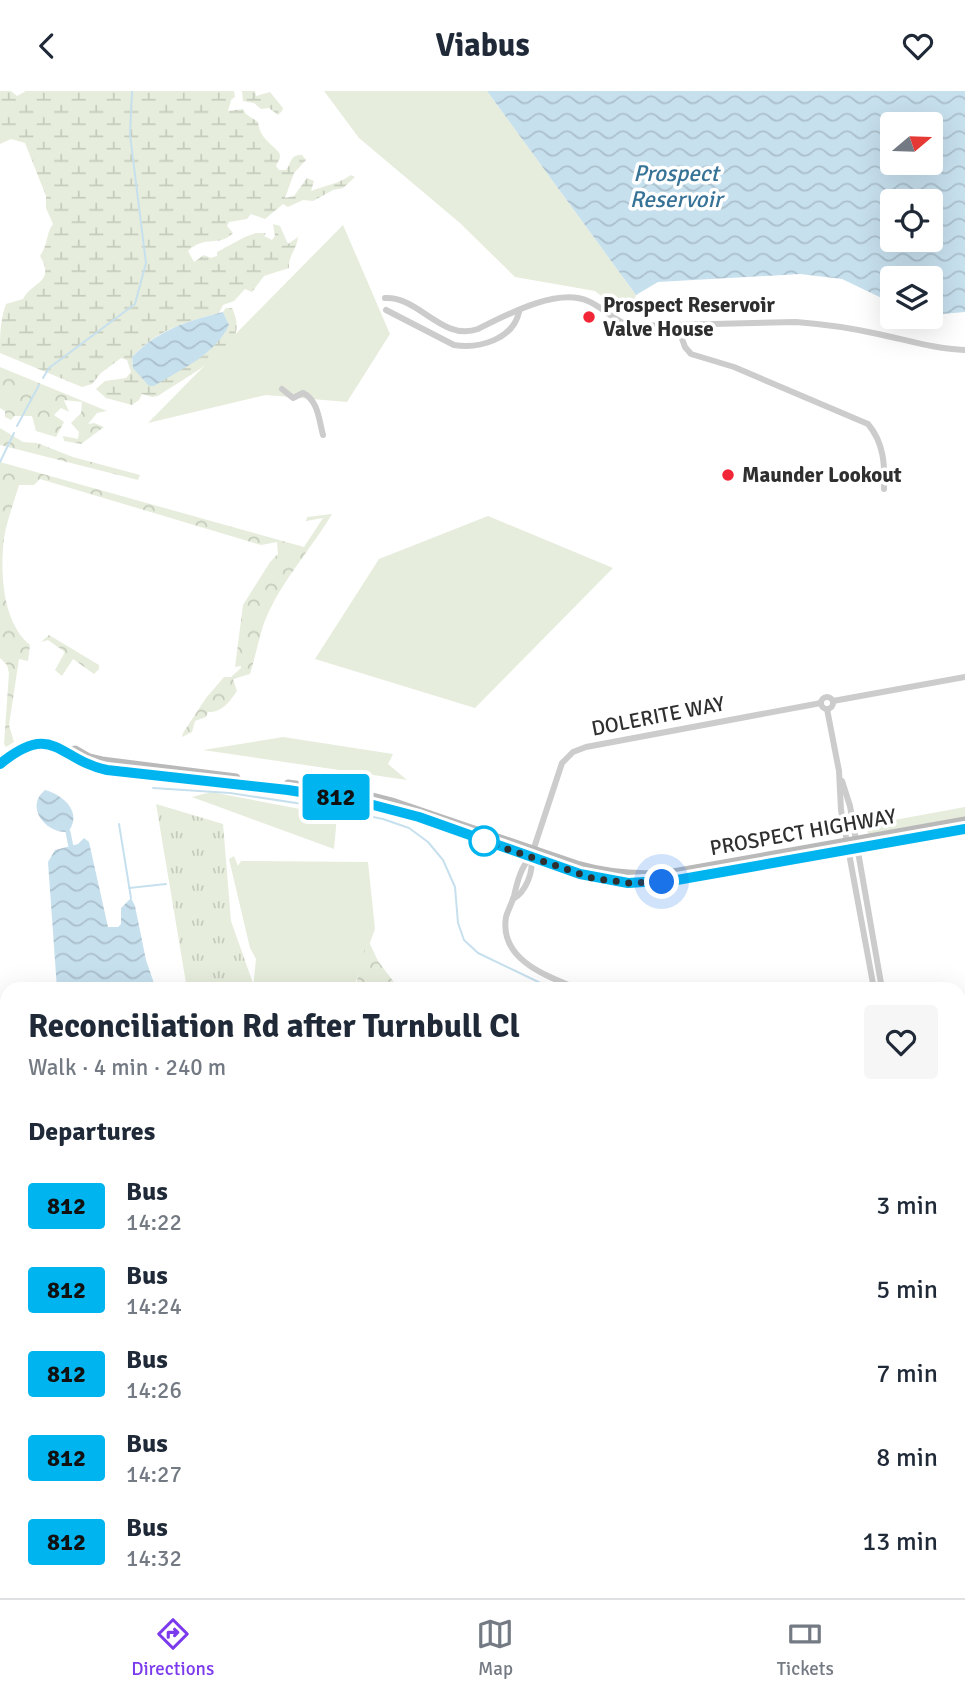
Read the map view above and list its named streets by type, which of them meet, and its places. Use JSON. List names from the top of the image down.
{
  "streets": {
    "main road": ["PROSPECT HIGHWAY"],
    "street": ["DOLERITE WAY"]
  },
  "crossings": [
    ["DOLERITE WAY", "PROSPECT HIGHWAY"]
  ],
  "water": ["Prospect Reservoir"],
  "places": ["Prospect Reservoir Valve House", "Maunder Lookout"],
  "lines": ["bus line 812"],
  "north": "right",
  "page": {
    "header": "Viabus",
    "on_map": "812",
    "heading": [
      ["Reconciliation Rd after Turnbull Cl", "Walk · 4 min · 240 m"],
      "Departures"
    ],
    "list": [
      {
        "mark": "812",
        "name": "Bus",
        "note": "14:22",
        "value": "3 min"
      },
      {
        "mark": "812",
        "name": "Bus",
        "note": "14:24",
        "value": "5 min"
      },
      {
        "mark": "812",
        "name": "Bus",
        "note": "14:26",
        "value": "7 min"
      },
      {
        "mark": "812",
        "name": "Bus",
        "note": "14:27",
        "value": "8 min"
      },
      {
        "mark": "812",
        "name": "Bus",
        "note": "14:32",
        "value": "13 min"
      }
    ],
    "tabs": ["Directions", "Map", "Tickets"]
  }
}
